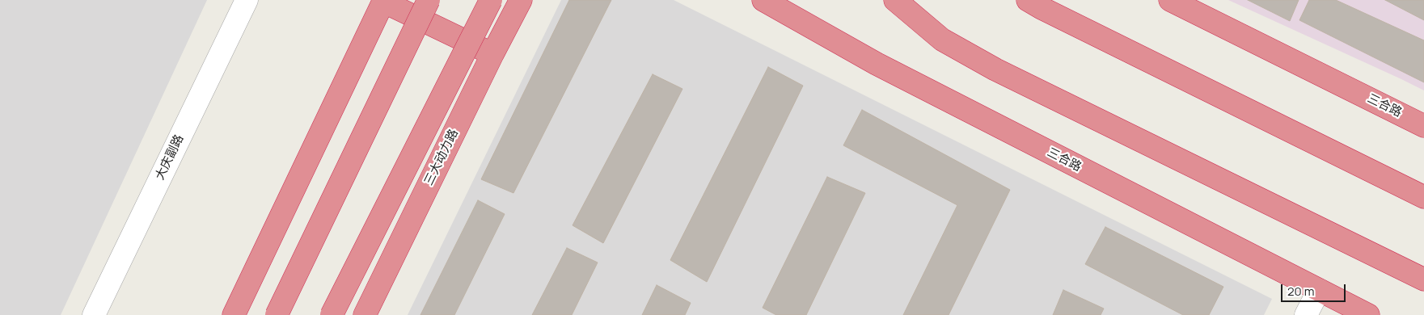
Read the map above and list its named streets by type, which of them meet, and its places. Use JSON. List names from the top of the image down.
{
  "streets": {
    "highway": ["三合路", "三大动力路"],
    "street": ["大庆副路"]
  },
  "scale_bar": "20 m"
}
